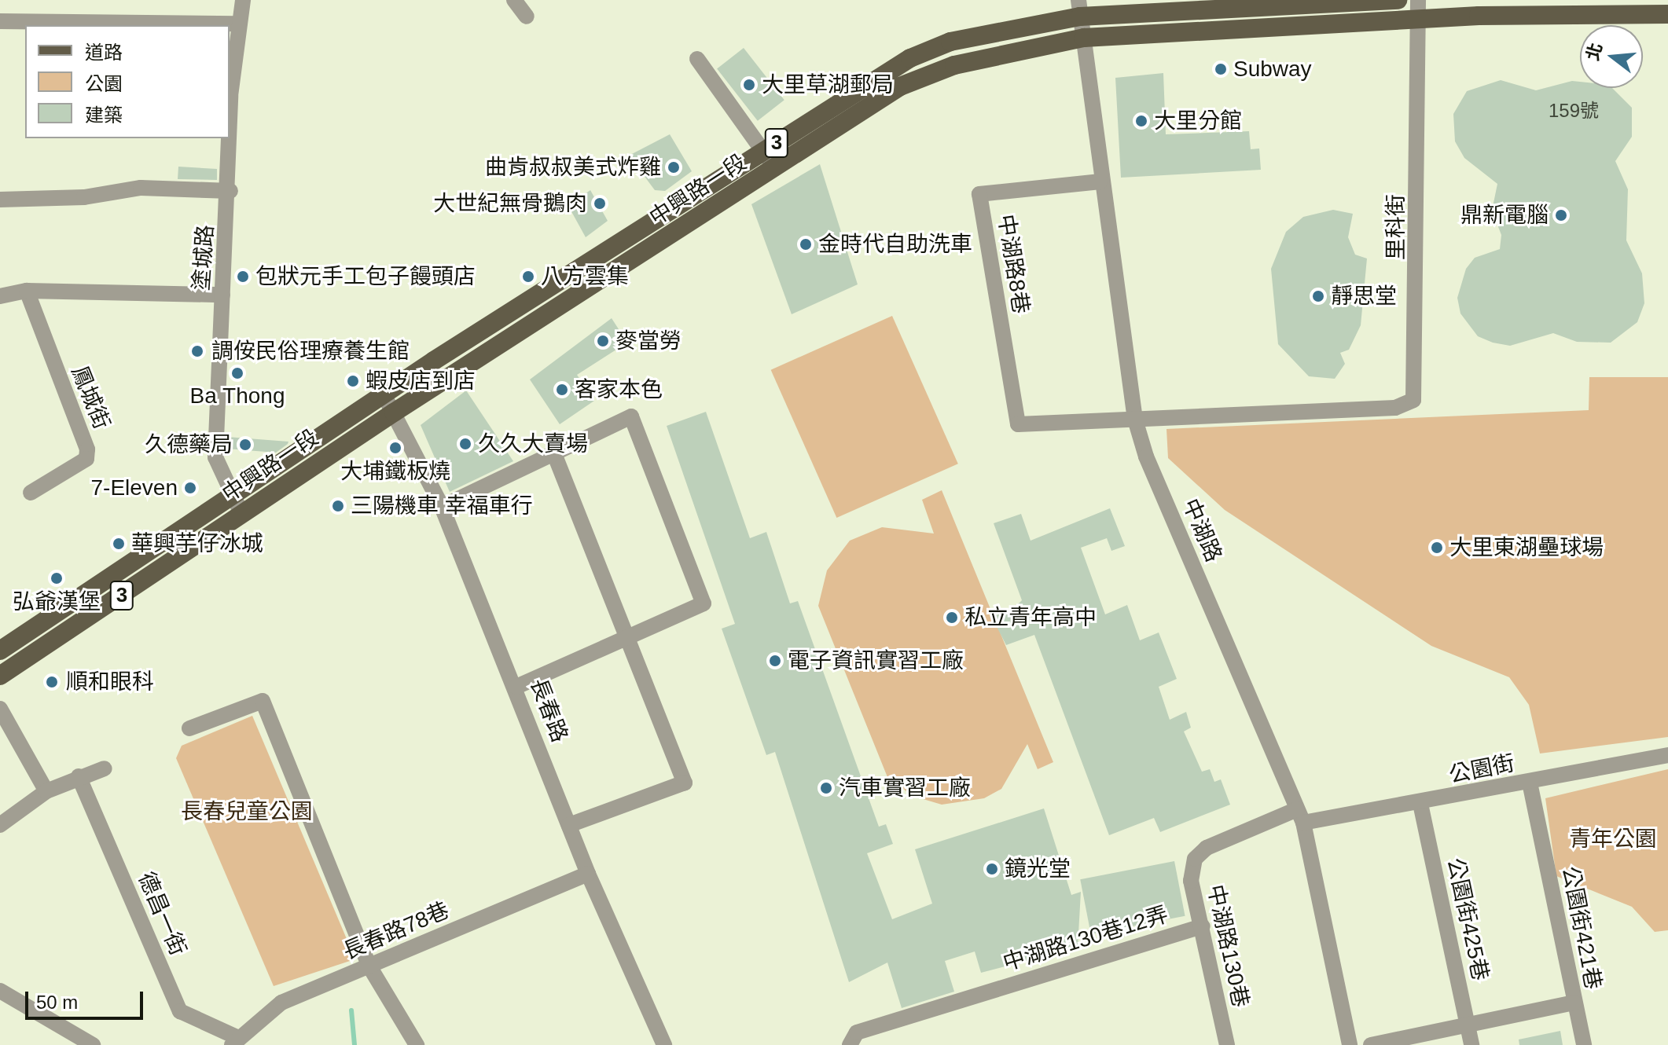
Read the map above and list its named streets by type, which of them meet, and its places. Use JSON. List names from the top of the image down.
{
  "streets": {
    "main road": ["3", "中興路一段"],
    "street": [
      "里科街",
      "塗城路",
      "中湖路8巷",
      "鳳城街",
      "中湖路",
      "長春路",
      "公園街",
      "德昌一街",
      "公園街425巷",
      "公園街421巷",
      "長春路78巷",
      "中湖路130巷12弄",
      "中湖路130巷"
    ]
  },
  "crossings": [
    ["中興路一段", "里科街"],
    ["中興路一段", "塗城路"],
    ["中興路一段", "中湖路"],
    ["中興路一段", "長春路"],
    ["里科街", "中湖路8巷"],
    ["里科街", "中湖路"],
    ["中湖路8巷", "中湖路"],
    ["中湖路", "公園街"],
    ["中湖路", "中湖路130巷"],
    ["長春路", "長春路78巷"],
    ["公園街", "公園街425巷"],
    ["公園街", "公園街421巷"],
    ["公園街", "中湖路130巷"],
    ["德昌一街", "長春路78巷"],
    ["中湖路130巷12弄", "中湖路130巷"]
  ],
  "parks": ["長春兒童公園", "青年公園"],
  "places": [
    "Subway",
    "大里草湖郵局",
    "大里分館",
    "曲肯叔叔美式炸雞",
    "大世紀無骨鵝肉",
    "鼎新電腦",
    "金時代自助洗車",
    "包狀元手工包子饅頭店",
    "八方雲集",
    "靜思堂",
    "麥當勞",
    "調侒民俗理療養生館",
    "Ba Thong",
    "蝦皮店到店",
    "客家本色",
    "久久大賣場",
    "久德藥局",
    "大埔鐵板燒",
    "7-Eleven",
    "三陽機車 幸福車行",
    "華興芋仔冰城",
    "大里東湖壘球場",
    "弘爺漢堡",
    "私立青年高中",
    "電子資訊實習工廠",
    "順和眼科",
    "汽車實習工廠",
    "鏡光堂"
  ],
  "house_numbers": ["159號"],
  "legend": ["道路", "公園", "建築"],
  "scale_bar": "50 m",
  "north": "left"
}
